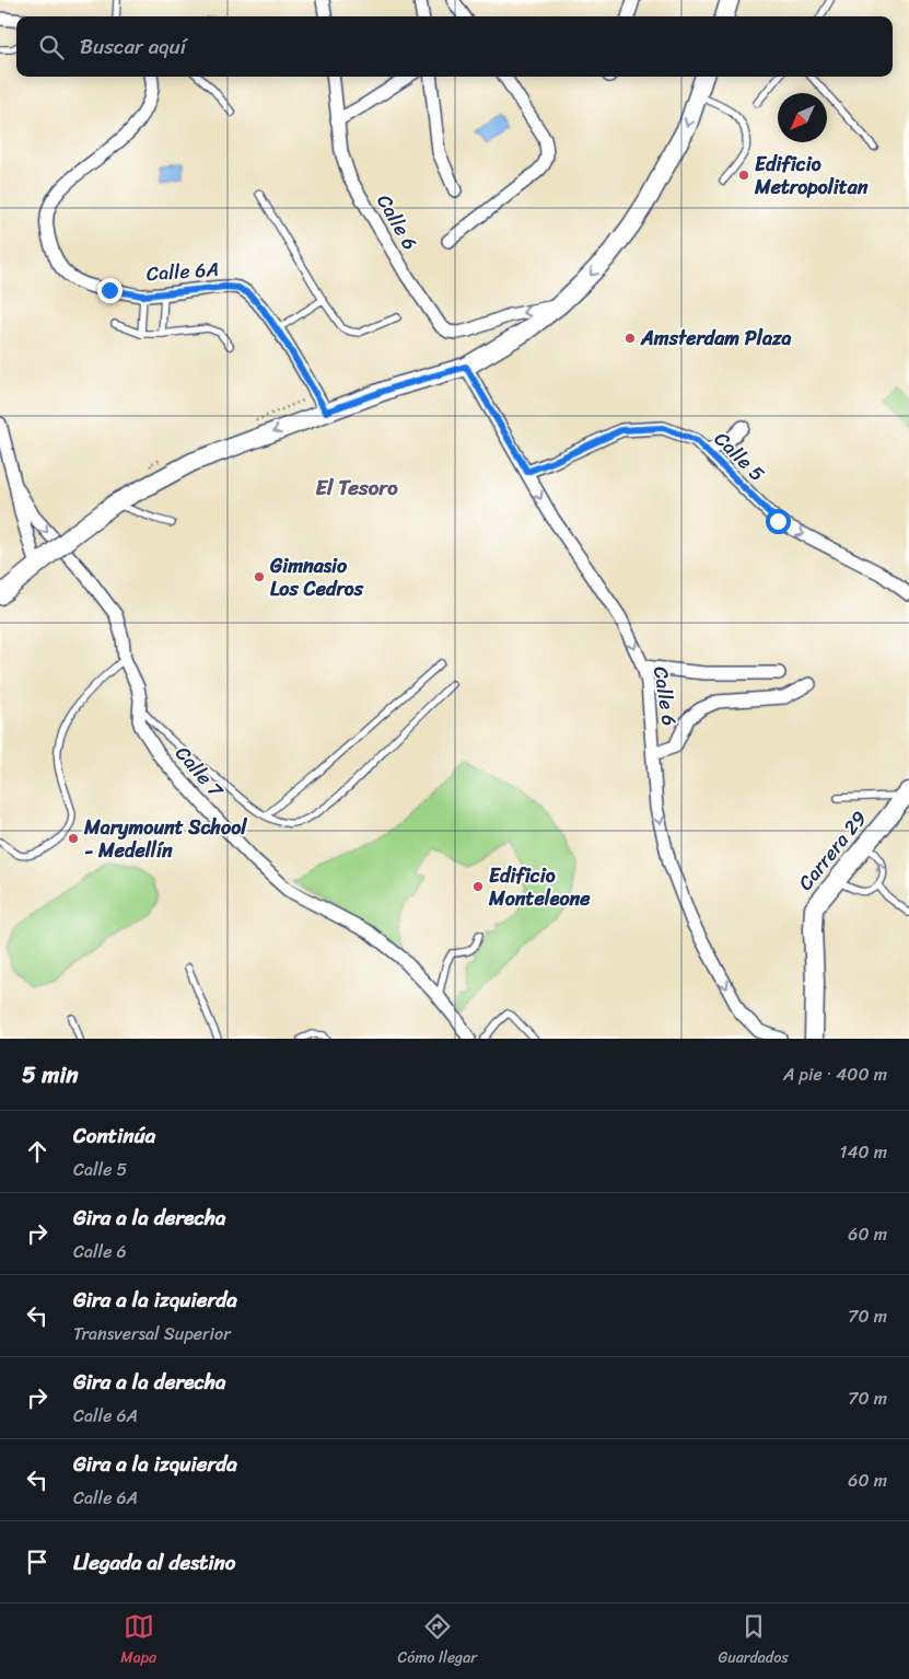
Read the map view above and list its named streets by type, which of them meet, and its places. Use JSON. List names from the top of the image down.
{
  "streets": {
    "main road": ["Carrera 29"],
    "street": [
      "Calle 6",
      "Calle 6A",
      "Calle 5",
      "Calle 7"
    ]
  },
  "crossings": [
    ["Calle 6", "Calle 5"]
  ],
  "one_way": ["Calle 6", "Calle 5"],
  "districts": ["El Tesoro"],
  "places": [
    "Edificio Metropolitan",
    "Amsterdam Plaza",
    "Gimnasio Los Cedros",
    "Marymount School - Medellín",
    "Edificio Monteleone"
  ],
  "north": "bottom left",
  "page": {
    "search": "Buscar aquí",
    "heading": ["5 min", "A pie · 400 m"],
    "list": [
      ["Continúa", "Calle 5", "140 m"],
      ["Gira a la derecha", "Calle 6", "60 m"],
      ["Gira a la izquierda", "Transversal Superior", "70 m"],
      ["Gira a la derecha", "Calle 6A", "70 m"],
      ["Gira a la izquierda", "Calle 6A", "60 m"],
      "Llegada al destino"
    ],
    "nav": ["Mapa", "Cómo llegar", "Guardados"]
  }
}
